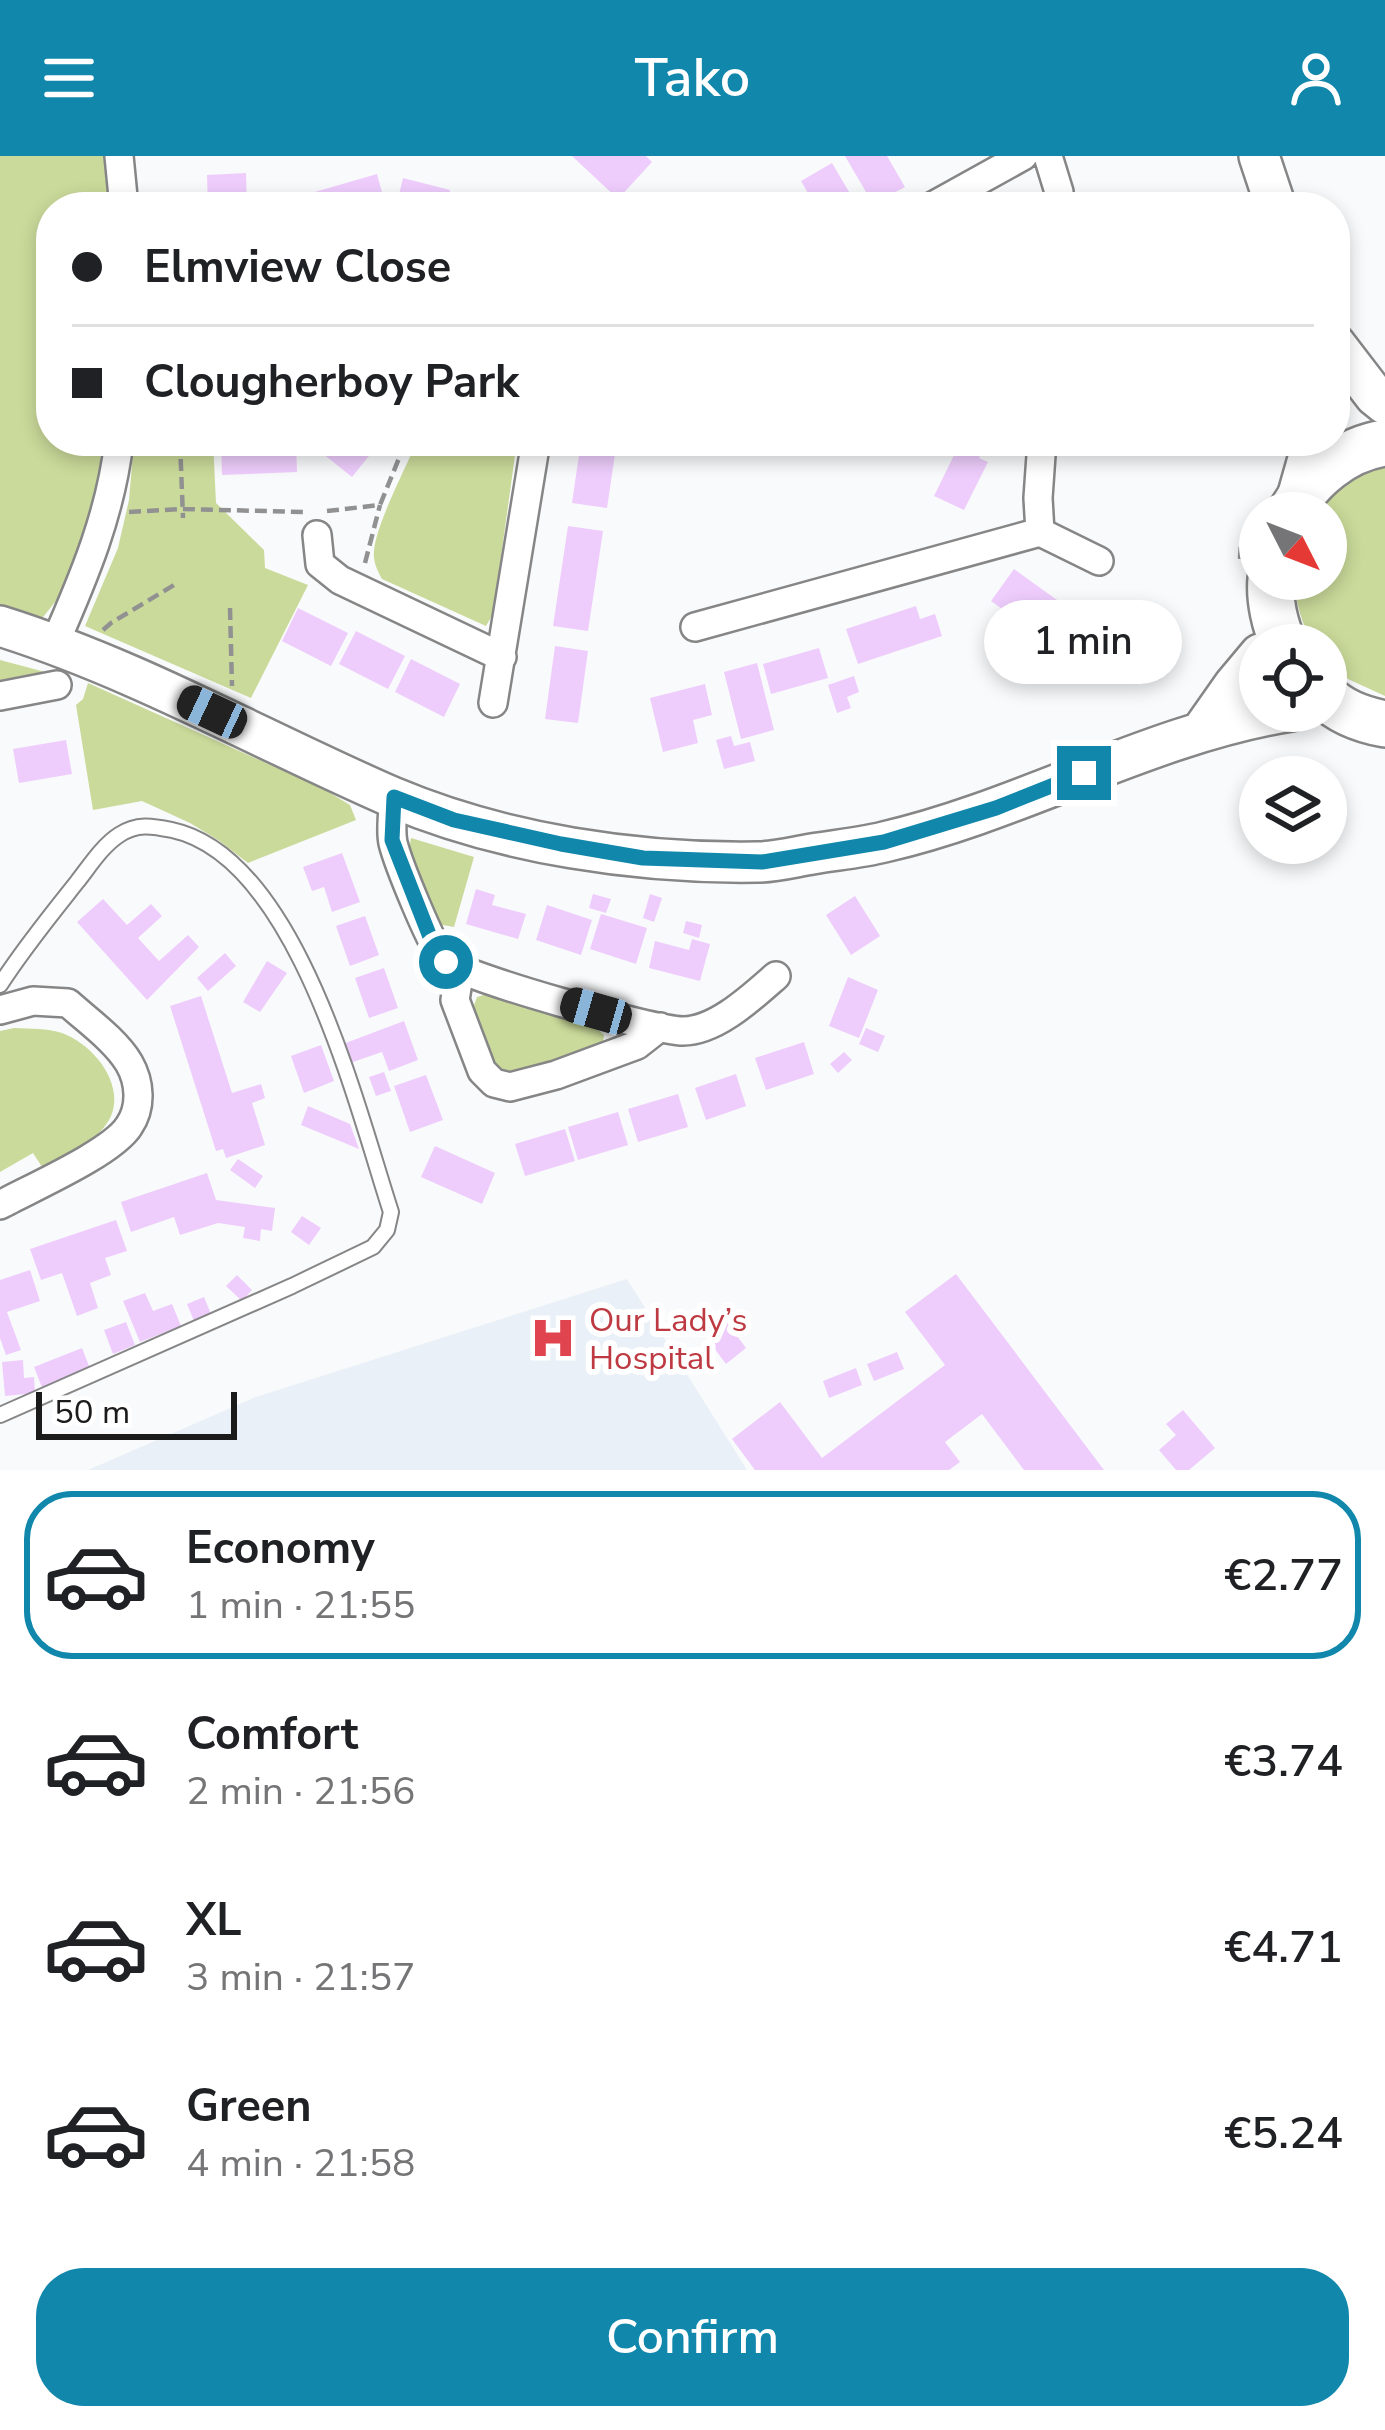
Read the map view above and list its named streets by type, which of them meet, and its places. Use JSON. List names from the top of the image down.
{
  "places": {
    "hospital": ["Our Lady’s Hospital"]
  },
  "scale_bar": "50 m",
  "north": "bottom right",
  "page": {
    "header": "Tako",
    "banner": ["Elmview Close", "Clougherboy Park"],
    "bubble": "1 min",
    "scale": "50 m",
    "list": [
      {
        "name": "Economy",
        "note": "1 min · 21:55",
        "value": "€2.77"
      },
      {
        "name": "Comfort",
        "note": "2 min · 21:56",
        "value": "€3.74"
      },
      {
        "name": "XL",
        "note": "3 min · 21:57",
        "value": "€4.71"
      },
      {
        "name": "Green",
        "note": "4 min · 21:58",
        "value": "€5.24"
      }
    ],
    "buttons": "Confirm"
  }
}
